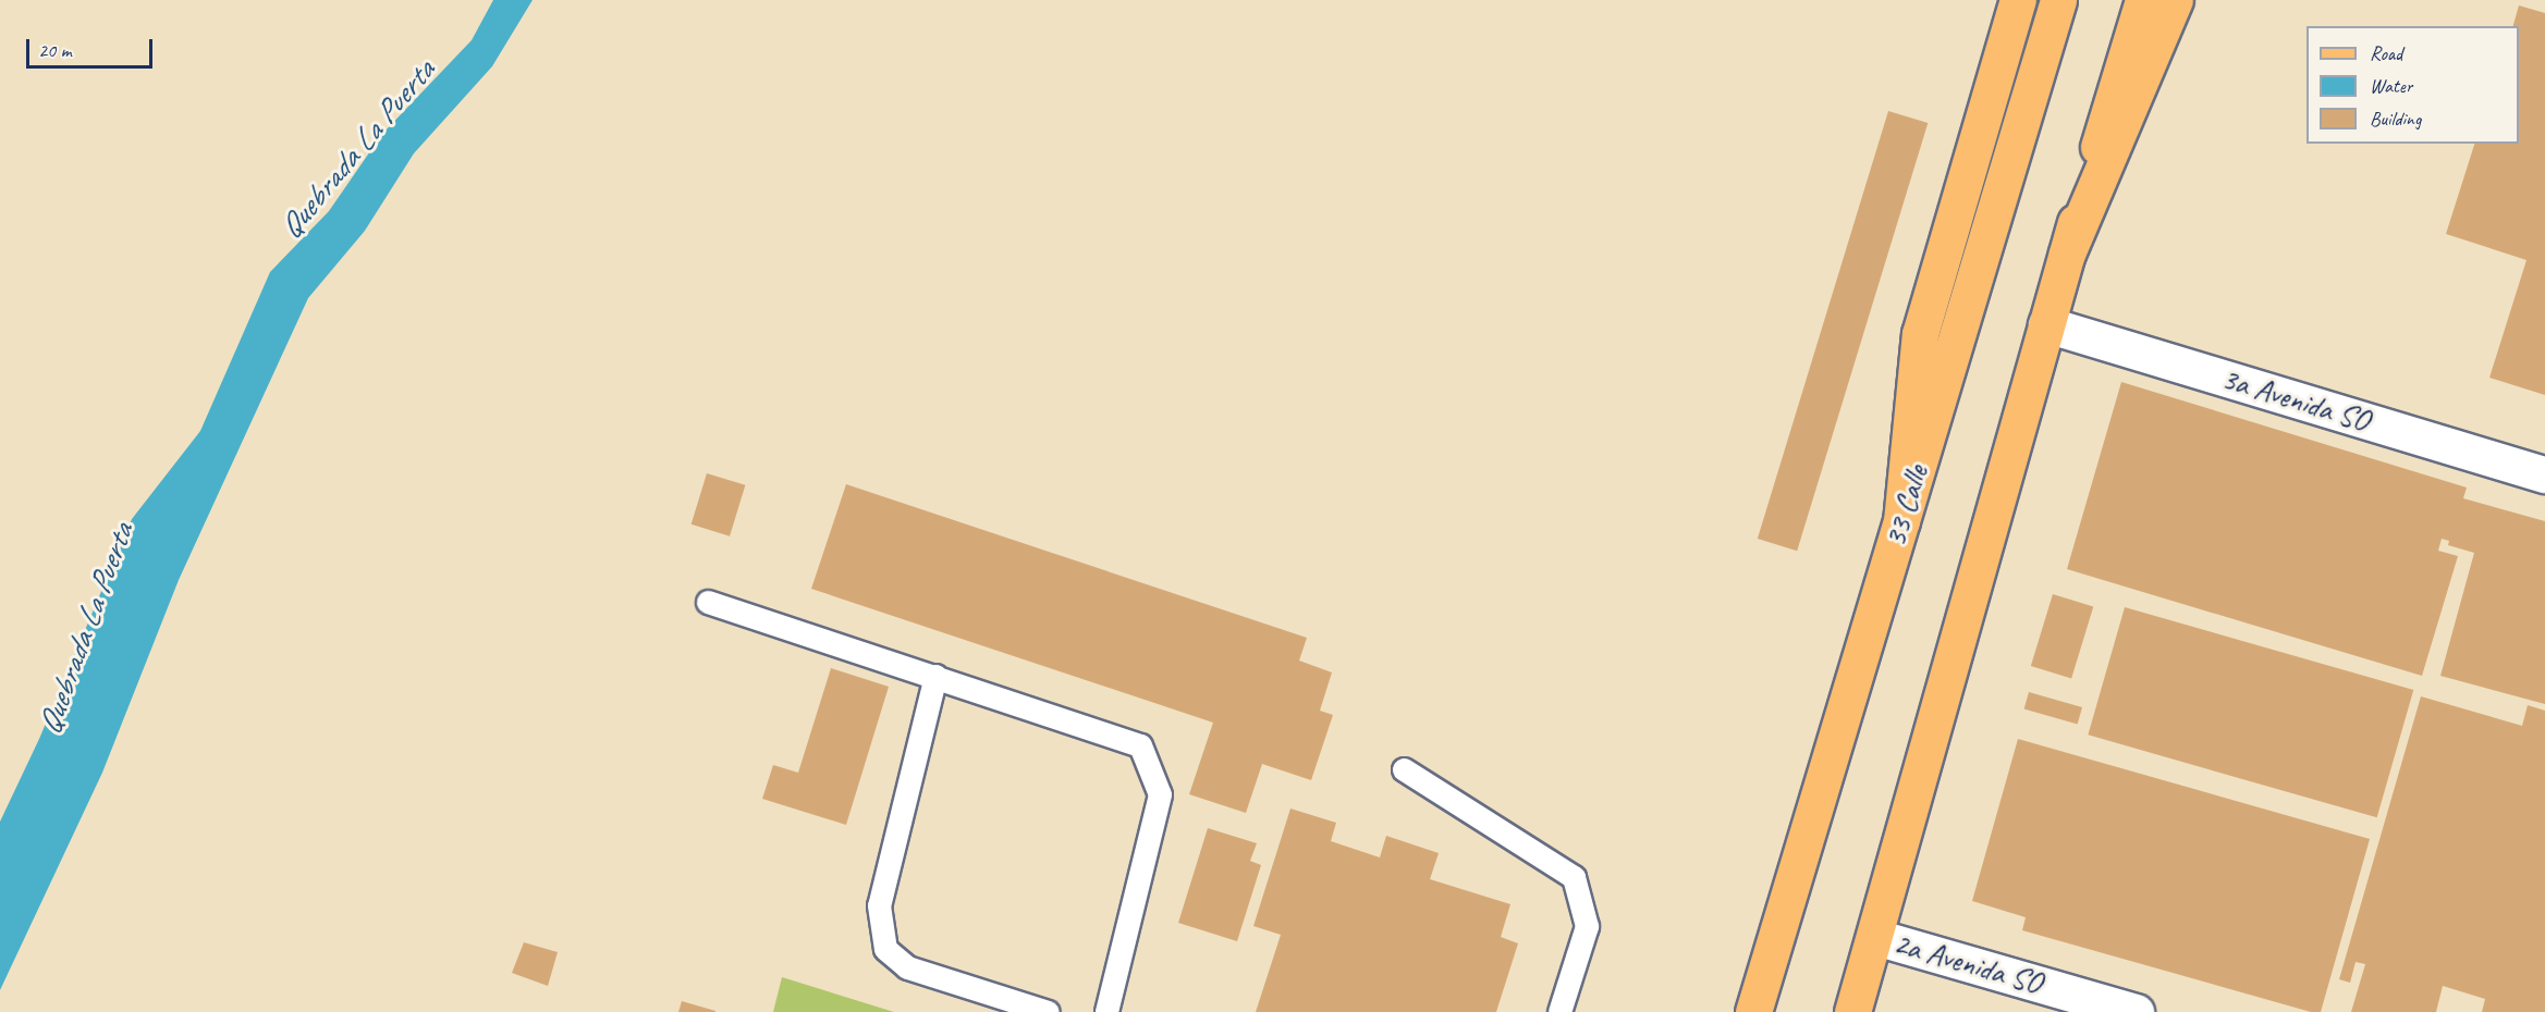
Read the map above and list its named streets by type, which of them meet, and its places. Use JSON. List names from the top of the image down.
{
  "streets": {
    "main road": ["33 Calle"],
    "street": ["3a Avenida SO", "2a Avenida SO"]
  },
  "water": ["Quebrada La Puerta"],
  "legend": ["Road", "Water", "Building"],
  "scale_bar": "20 m"
}
